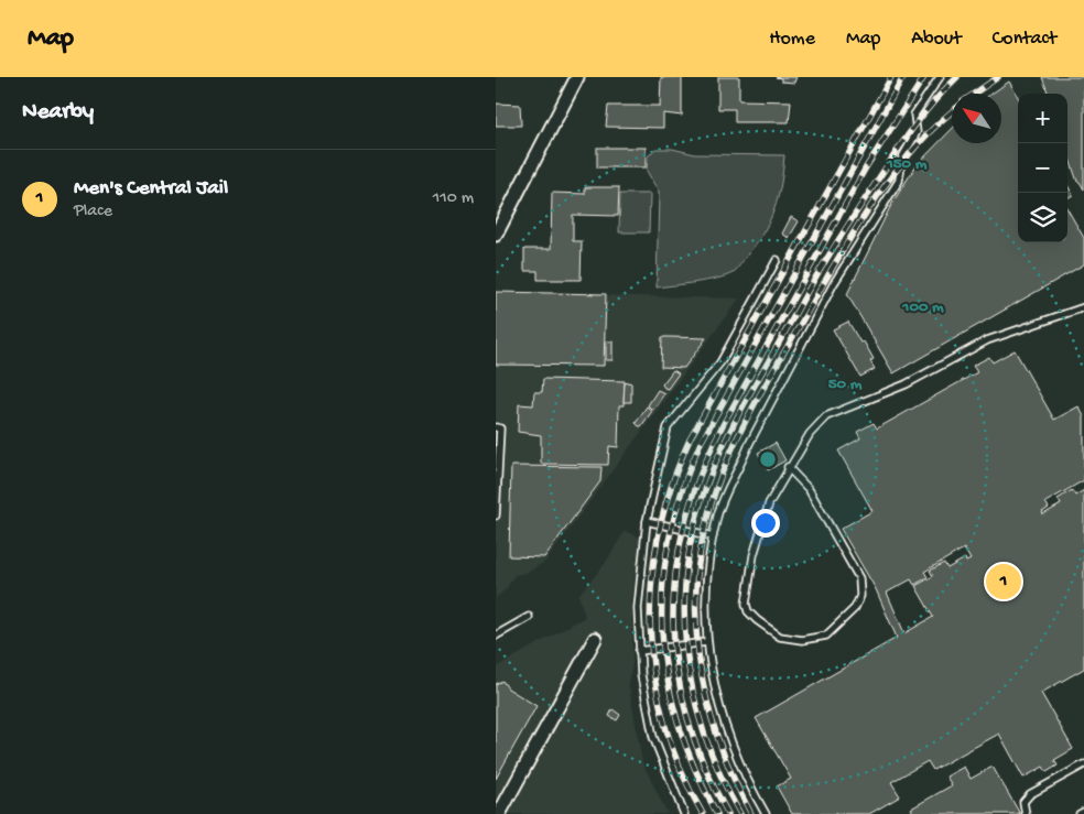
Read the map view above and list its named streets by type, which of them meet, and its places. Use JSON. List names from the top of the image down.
{
  "north": "top left",
  "page": {
    "header": "Map",
    "nav": [
      "Home",
      "Map",
      "About",
      "Contact"
    ],
    "heading": "Nearby",
    "map_buttons": ["+", "−"],
    "list": [
      {
        "mark": "1",
        "name": "Men's Central Jail",
        "note": "Place",
        "value": "110 m"
      }
    ],
    "pins": "1"
  },
  "rings": ["150 m", "100 m", "50 m"]
}
